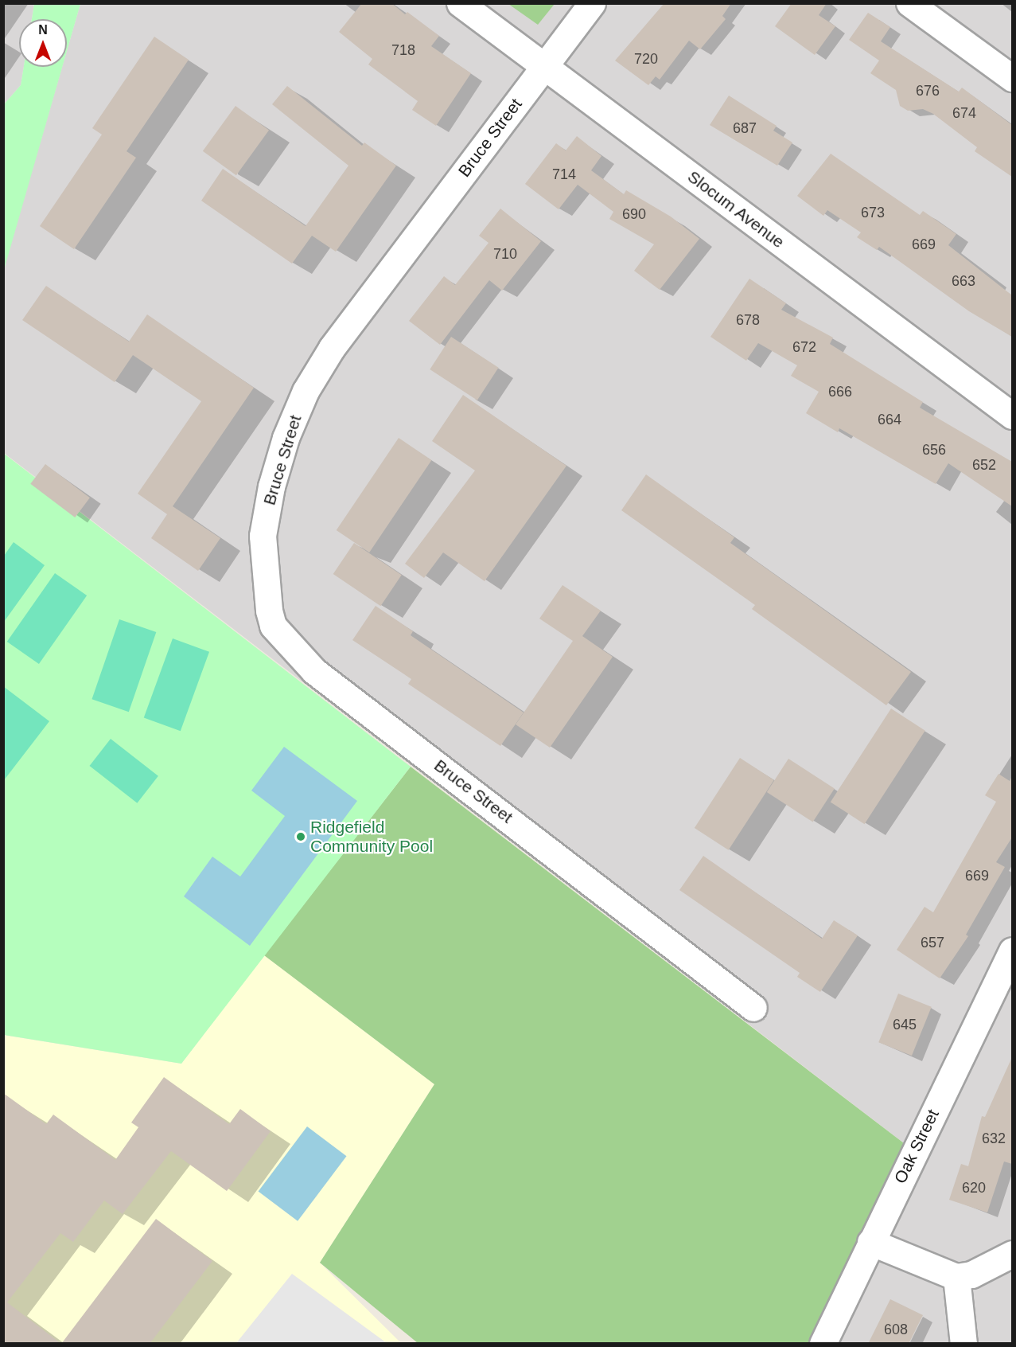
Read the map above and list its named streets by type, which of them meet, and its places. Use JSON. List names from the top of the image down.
{
  "streets": {
    "street": ["Bruce Street", "Slocum Avenue", "Oak Street"]
  },
  "crossings": [
    ["Bruce Street", "Slocum Avenue"]
  ],
  "places": ["Ridgefield Community Pool"],
  "house_numbers": [
    "718",
    "720",
    "676",
    "674",
    "687",
    "714",
    "673",
    "690",
    "669",
    "710",
    "663",
    "678",
    "672",
    "666",
    "664",
    "656",
    "652",
    "669",
    "657",
    "645",
    "632",
    "620",
    "608"
  ],
  "north": "top"
}
